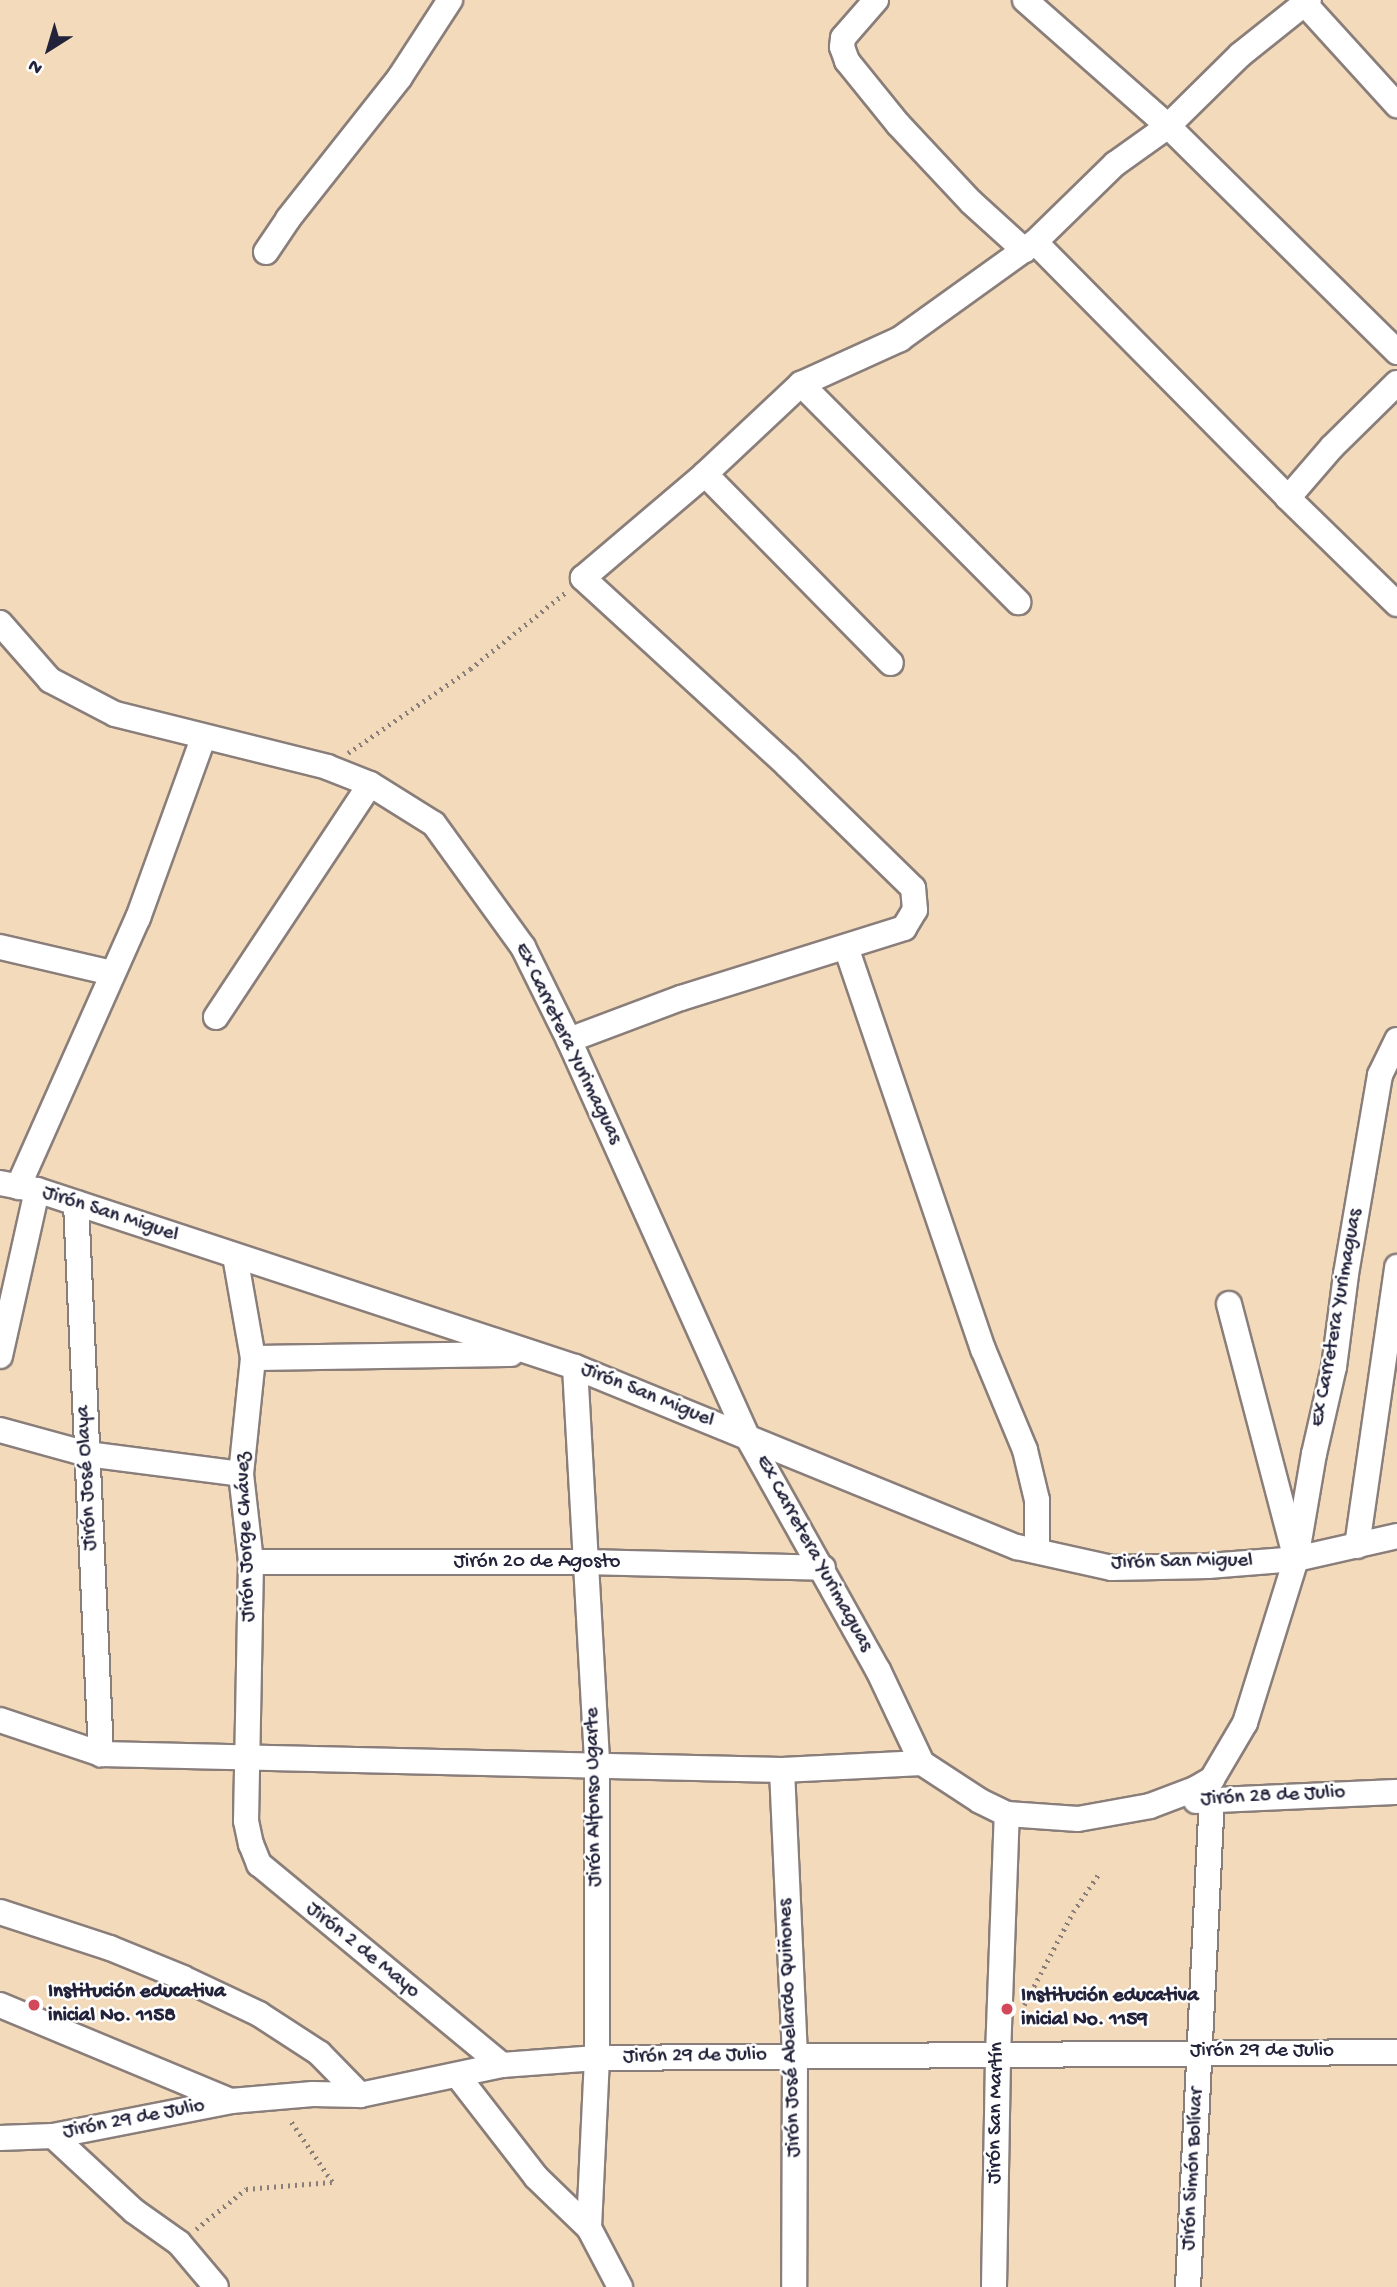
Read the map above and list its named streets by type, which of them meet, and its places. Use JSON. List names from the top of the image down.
{
  "streets": {
    "street": [
      "Ex Carretera Yurimaguas",
      "Jirón San Miguel",
      "Jirón José Olaya",
      "Jirón Jorge Chávez",
      "Jirón 20 de Agosto",
      "Jirón Alfonso Ugarte",
      "Jirón 28 de Julio",
      "Jirón 2 de Mayo",
      "Jirón José Abelardo Quiñones",
      "Jirón 29 de Julio",
      "Jirón San Martín",
      "Jirón Simón Bolívar"
    ]
  },
  "crossings": [
    ["Ex Carretera Yurimaguas", "Jirón San Miguel"],
    ["Ex Carretera Yurimaguas", "Jirón 20 de Agosto"],
    ["Ex Carretera Yurimaguas", "Jirón 28 de Julio"],
    ["Ex Carretera Yurimaguas", "Jirón San Martín"],
    ["Jirón San Miguel", "Jirón José Olaya"],
    ["Jirón San Miguel", "Jirón Jorge Chávez"],
    ["Jirón San Miguel", "Jirón Alfonso Ugarte"],
    ["Jirón Jorge Chávez", "Jirón 20 de Agosto"],
    ["Jirón Jorge Chávez", "Jirón 2 de Mayo"],
    ["Jirón 20 de Agosto", "Jirón Alfonso Ugarte"],
    ["Jirón Alfonso Ugarte", "Jirón 29 de Julio"],
    ["Jirón 28 de Julio", "Jirón Simón Bolívar"],
    ["Jirón 2 de Mayo", "Jirón 29 de Julio"],
    ["Jirón José Abelardo Quiñones", "Jirón 29 de Julio"],
    ["Jirón 29 de Julio", "Jirón San Martín"],
    ["Jirón 29 de Julio", "Jirón Simón Bolívar"]
  ],
  "places": ["Institución educativa inicial No. 1158", "Institución educativa inicial No. 1159"],
  "north": "bottom left"
}
